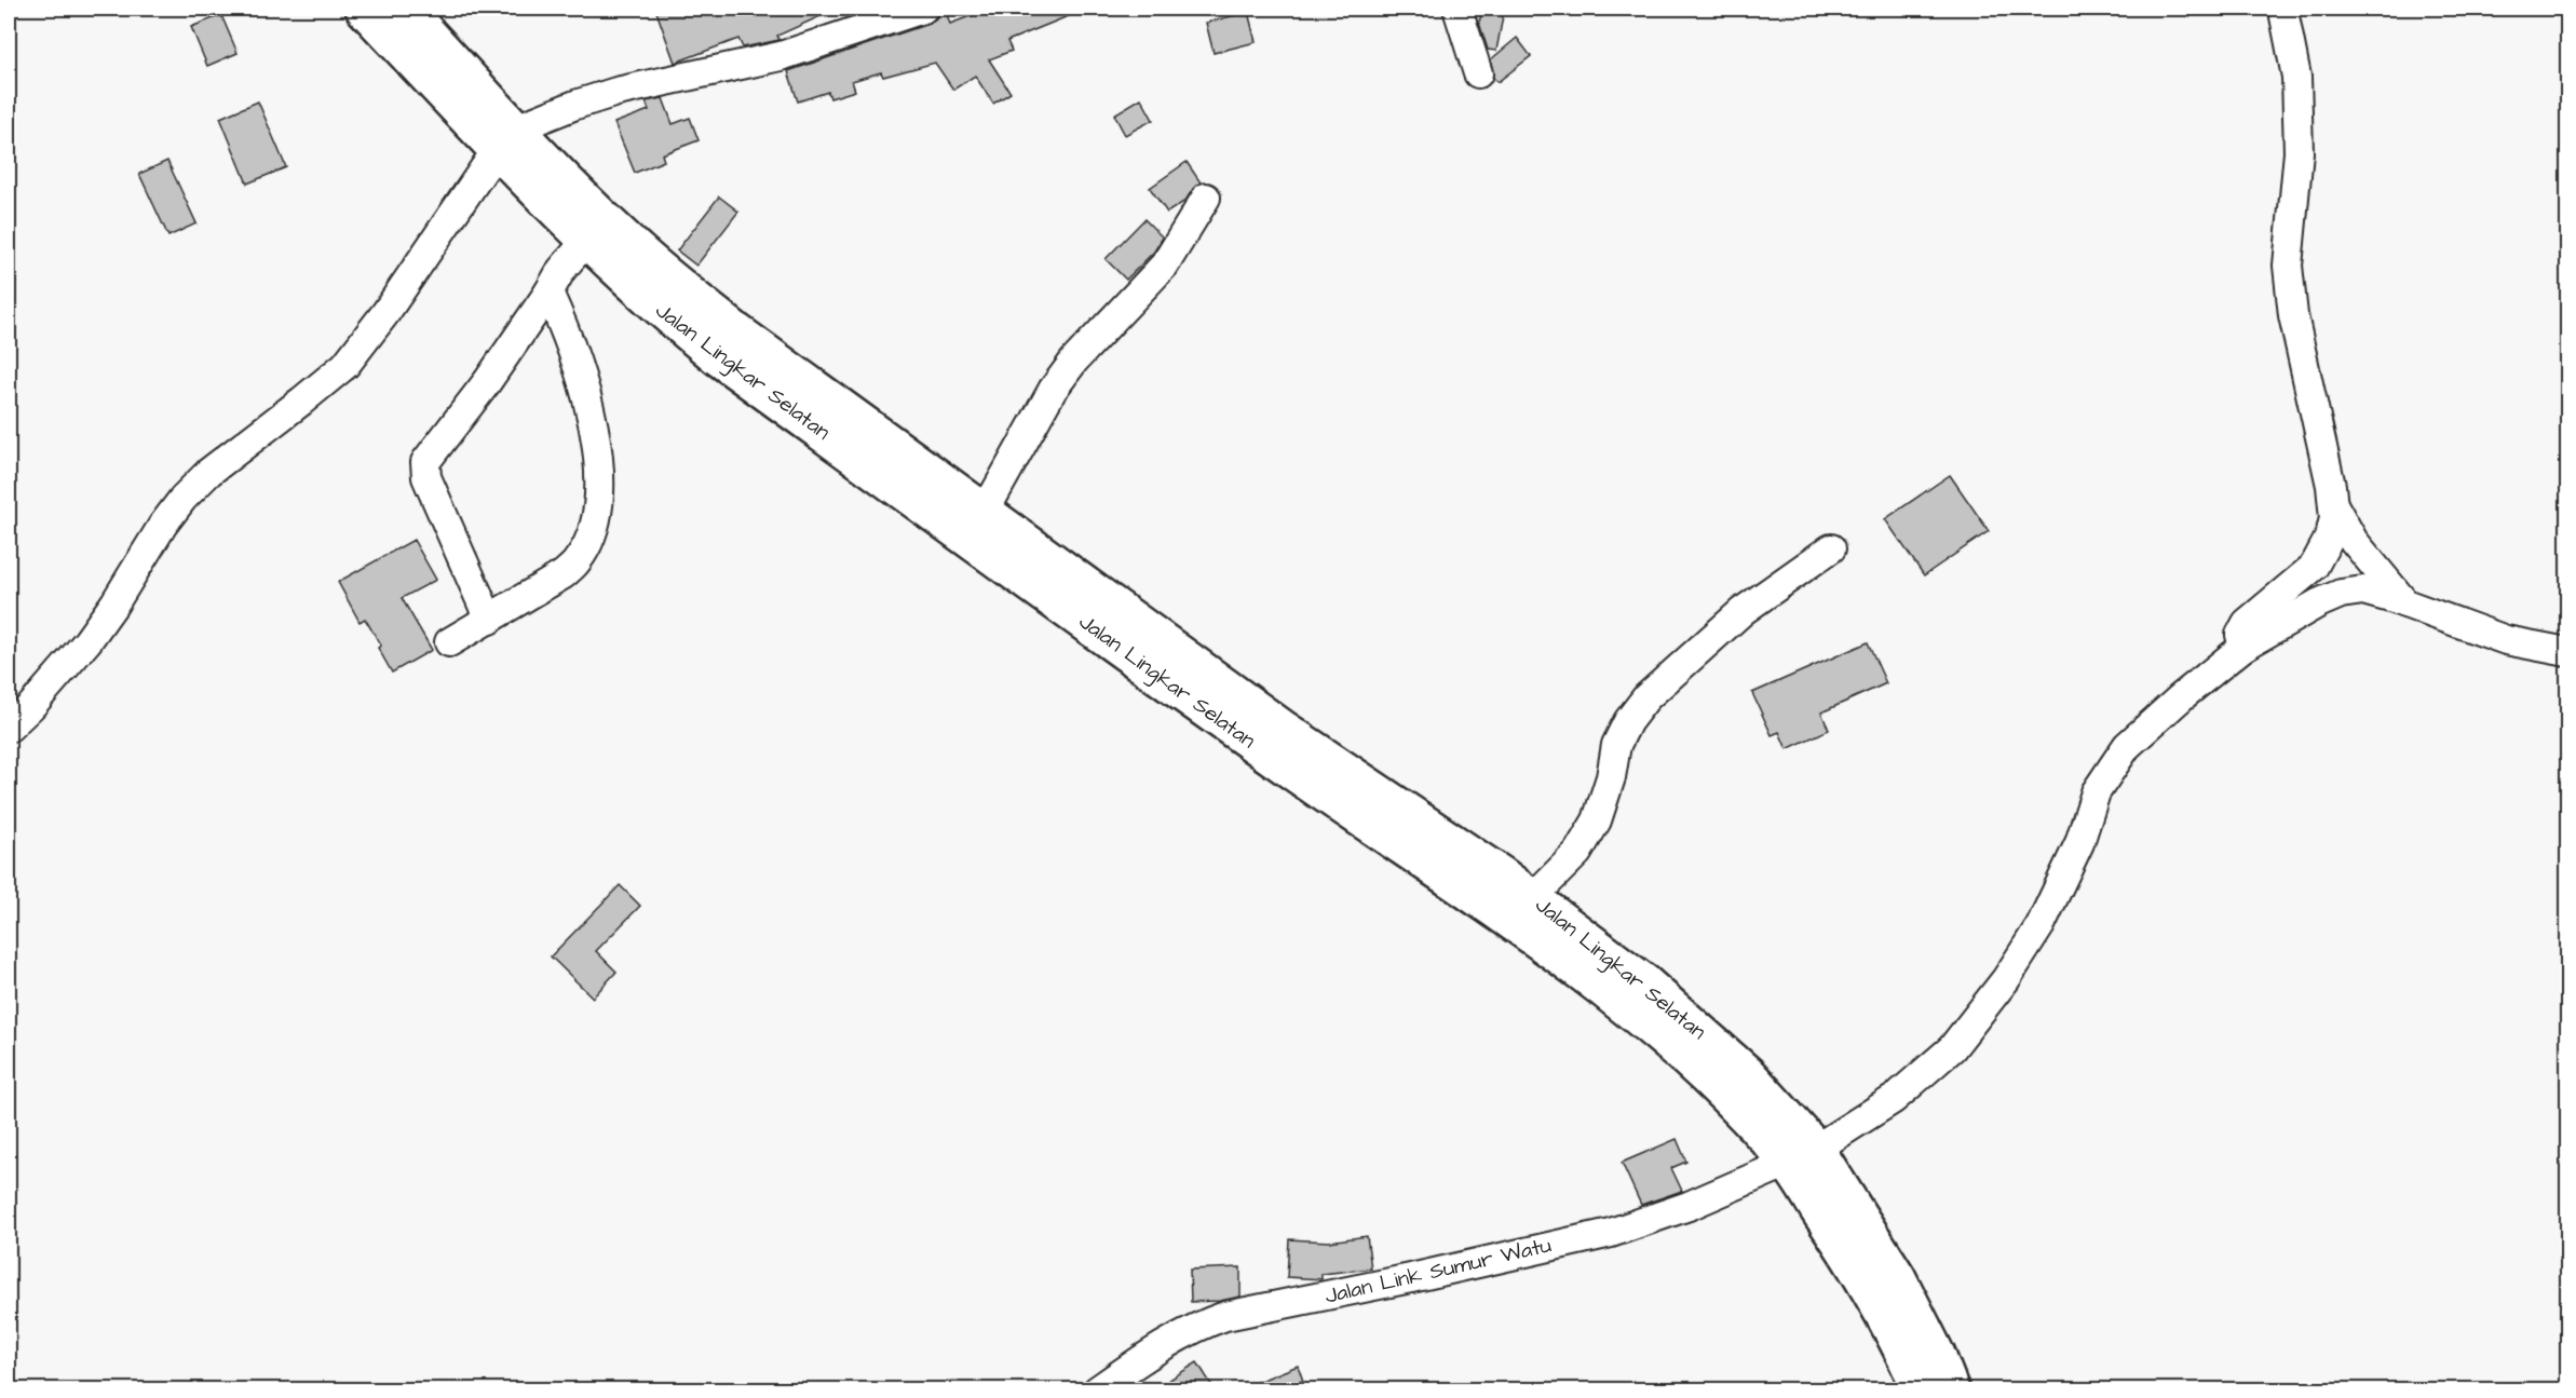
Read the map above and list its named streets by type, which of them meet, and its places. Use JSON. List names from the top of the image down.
{
  "streets": {
    "highway": ["Jalan Lingkar Selatan"],
    "street": ["Jalan Link Sumur Watu"]
  },
  "crossings": [
    ["Jalan Lingkar Selatan", "Jalan Link Sumur Watu"]
  ]
}
